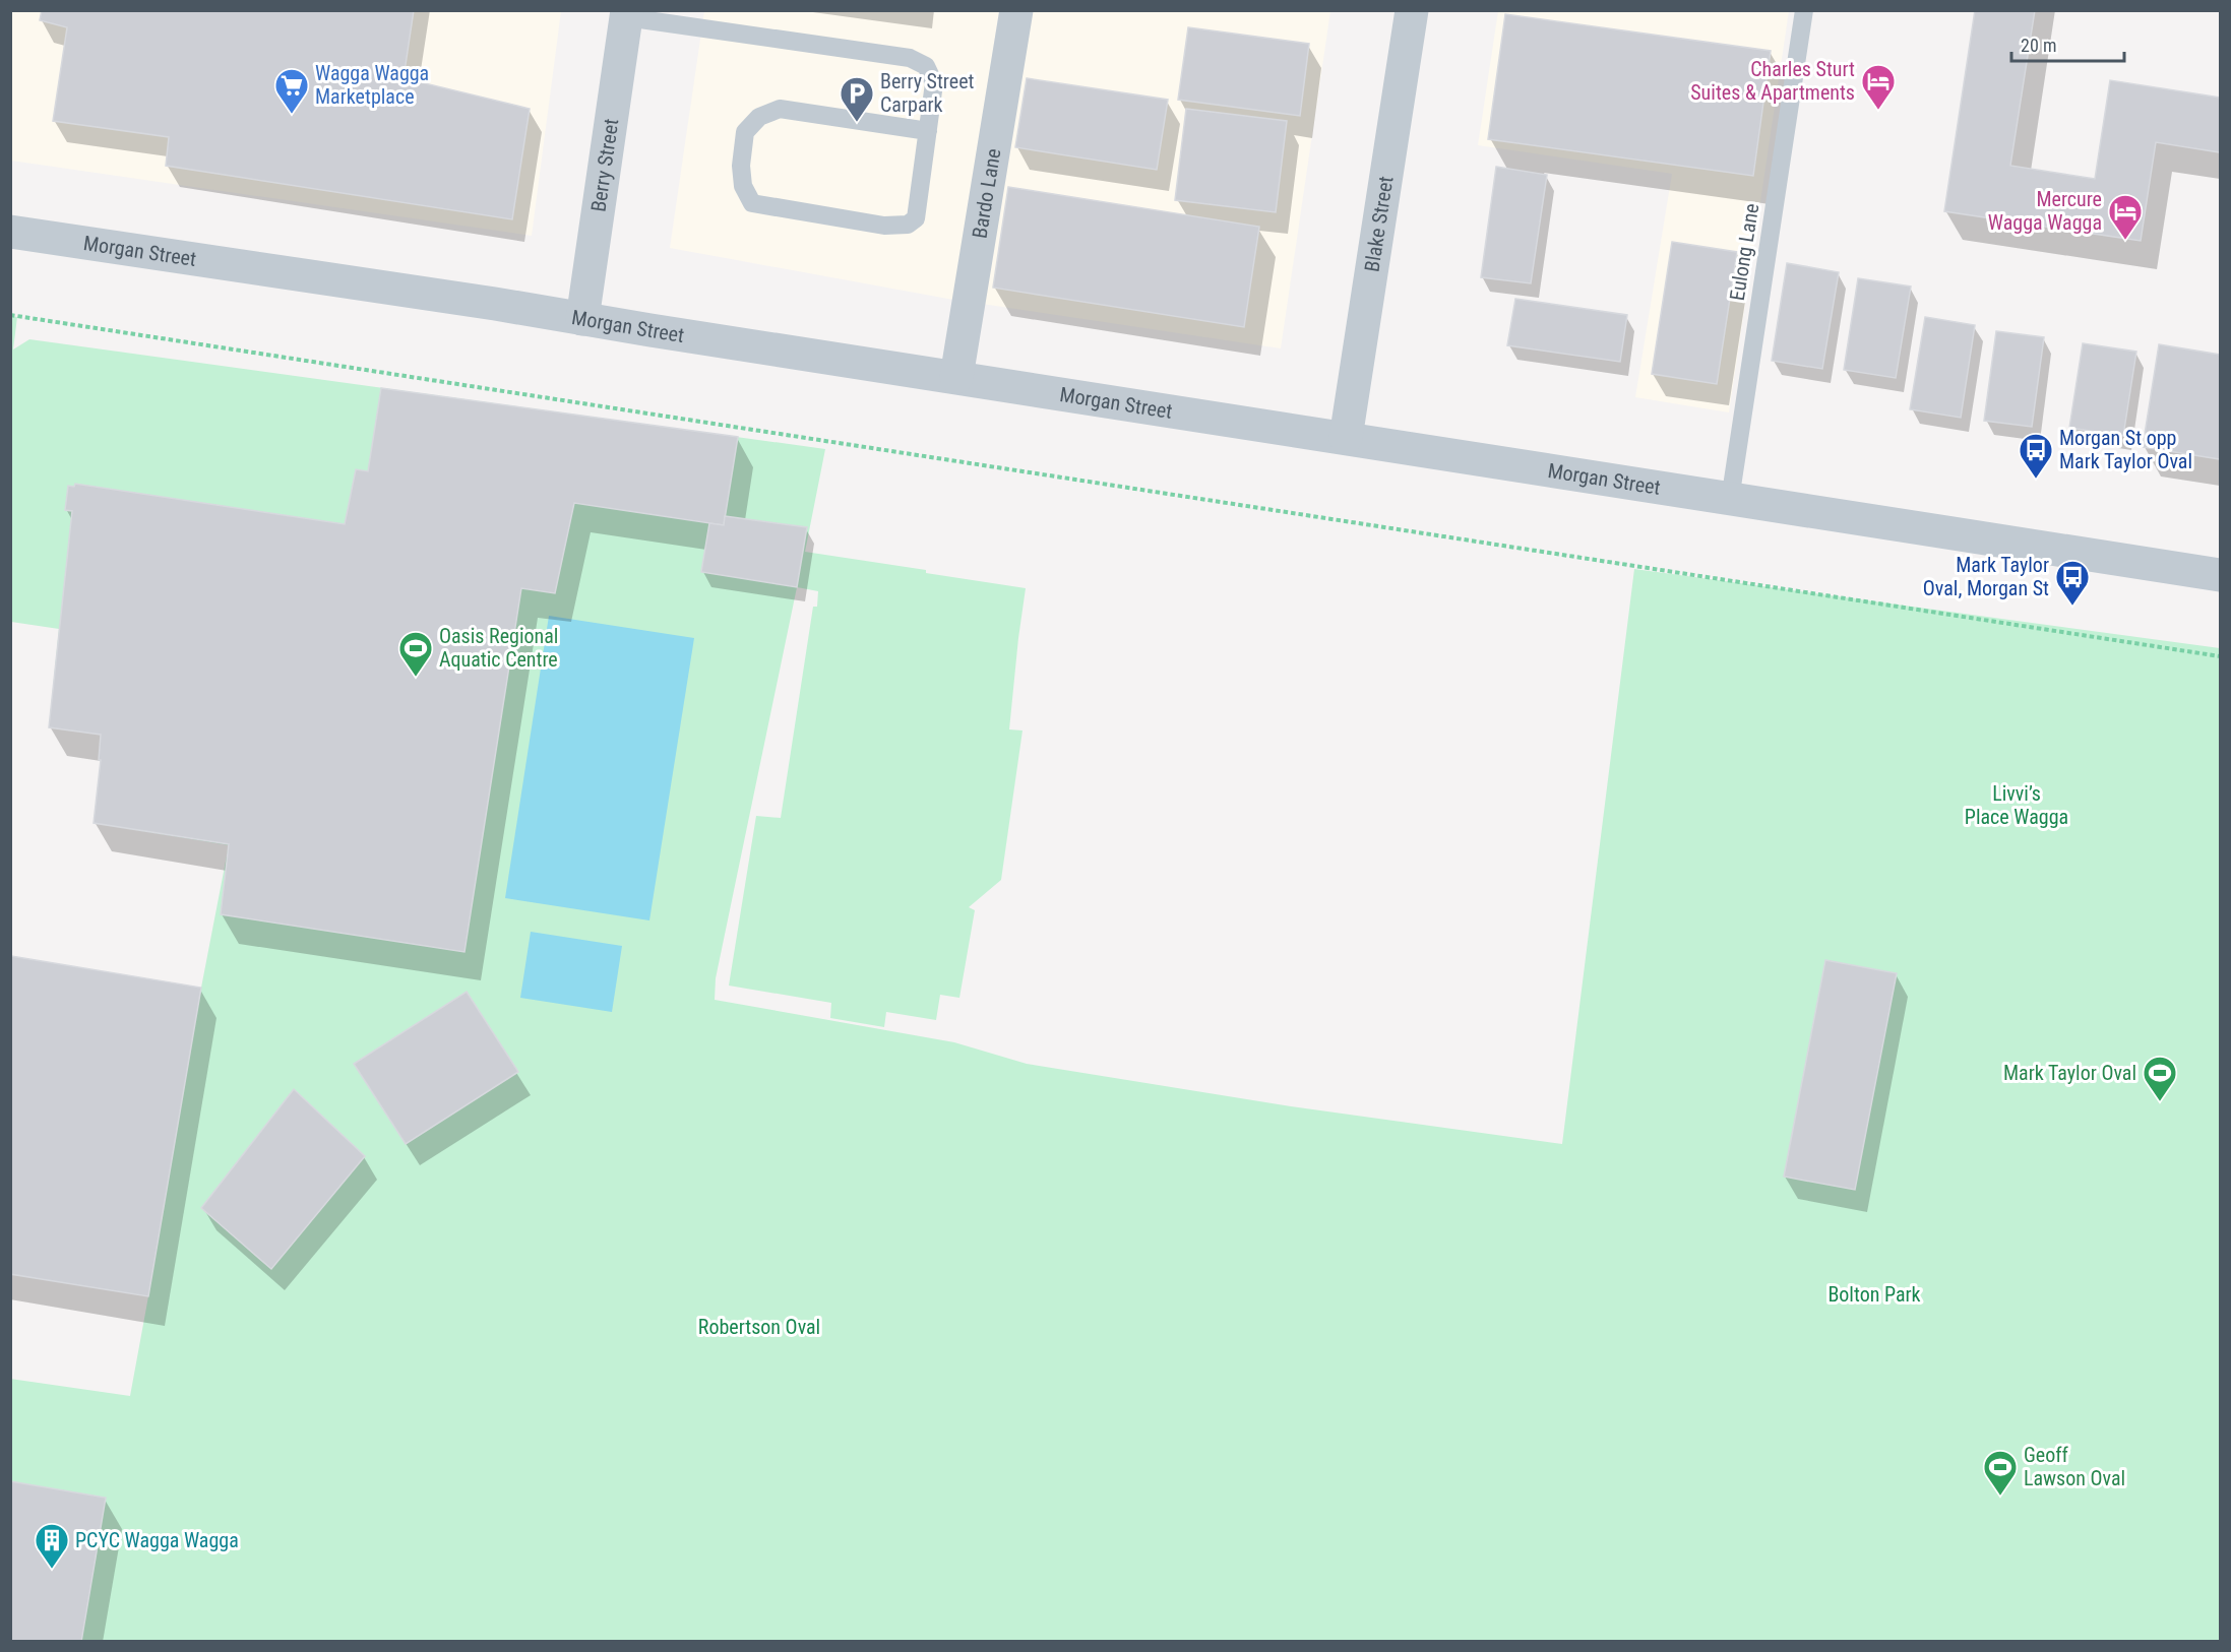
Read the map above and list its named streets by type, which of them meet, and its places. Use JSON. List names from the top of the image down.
{
  "streets": {
    "street": [
      "Berry Street",
      "Bardo Lane",
      "Blake Street",
      "Morgan Street"
    ],
    "lane": ["Eulong Lane"]
  },
  "crossings": [
    ["Berry Street", "Morgan Street"],
    ["Bardo Lane", "Morgan Street"],
    ["Blake Street", "Morgan Street"],
    ["Morgan Street", "Eulong Lane"]
  ],
  "parks": ["Livvi’s Place Wagga", "Bolton Park", "Robertson Oval"],
  "places": {
    "hotel": ["Charles Sturt Suites & Apartments", "Mercure Wagga Wagga"],
    "supermarket": ["Wagga Wagga Marketplace"],
    "parking": ["Berry Street Carpark"],
    "bus stop": ["Morgan St opp Mark Taylor Oval", "Mark Taylor Oval, Morgan St"],
    "sports": ["Oasis Regional Aquatic Centre", "Mark Taylor Oval", "Geoff Lawson Oval"],
    "building": ["PCYC Wagga Wagga"]
  },
  "scale_bar": "20 m"
}
